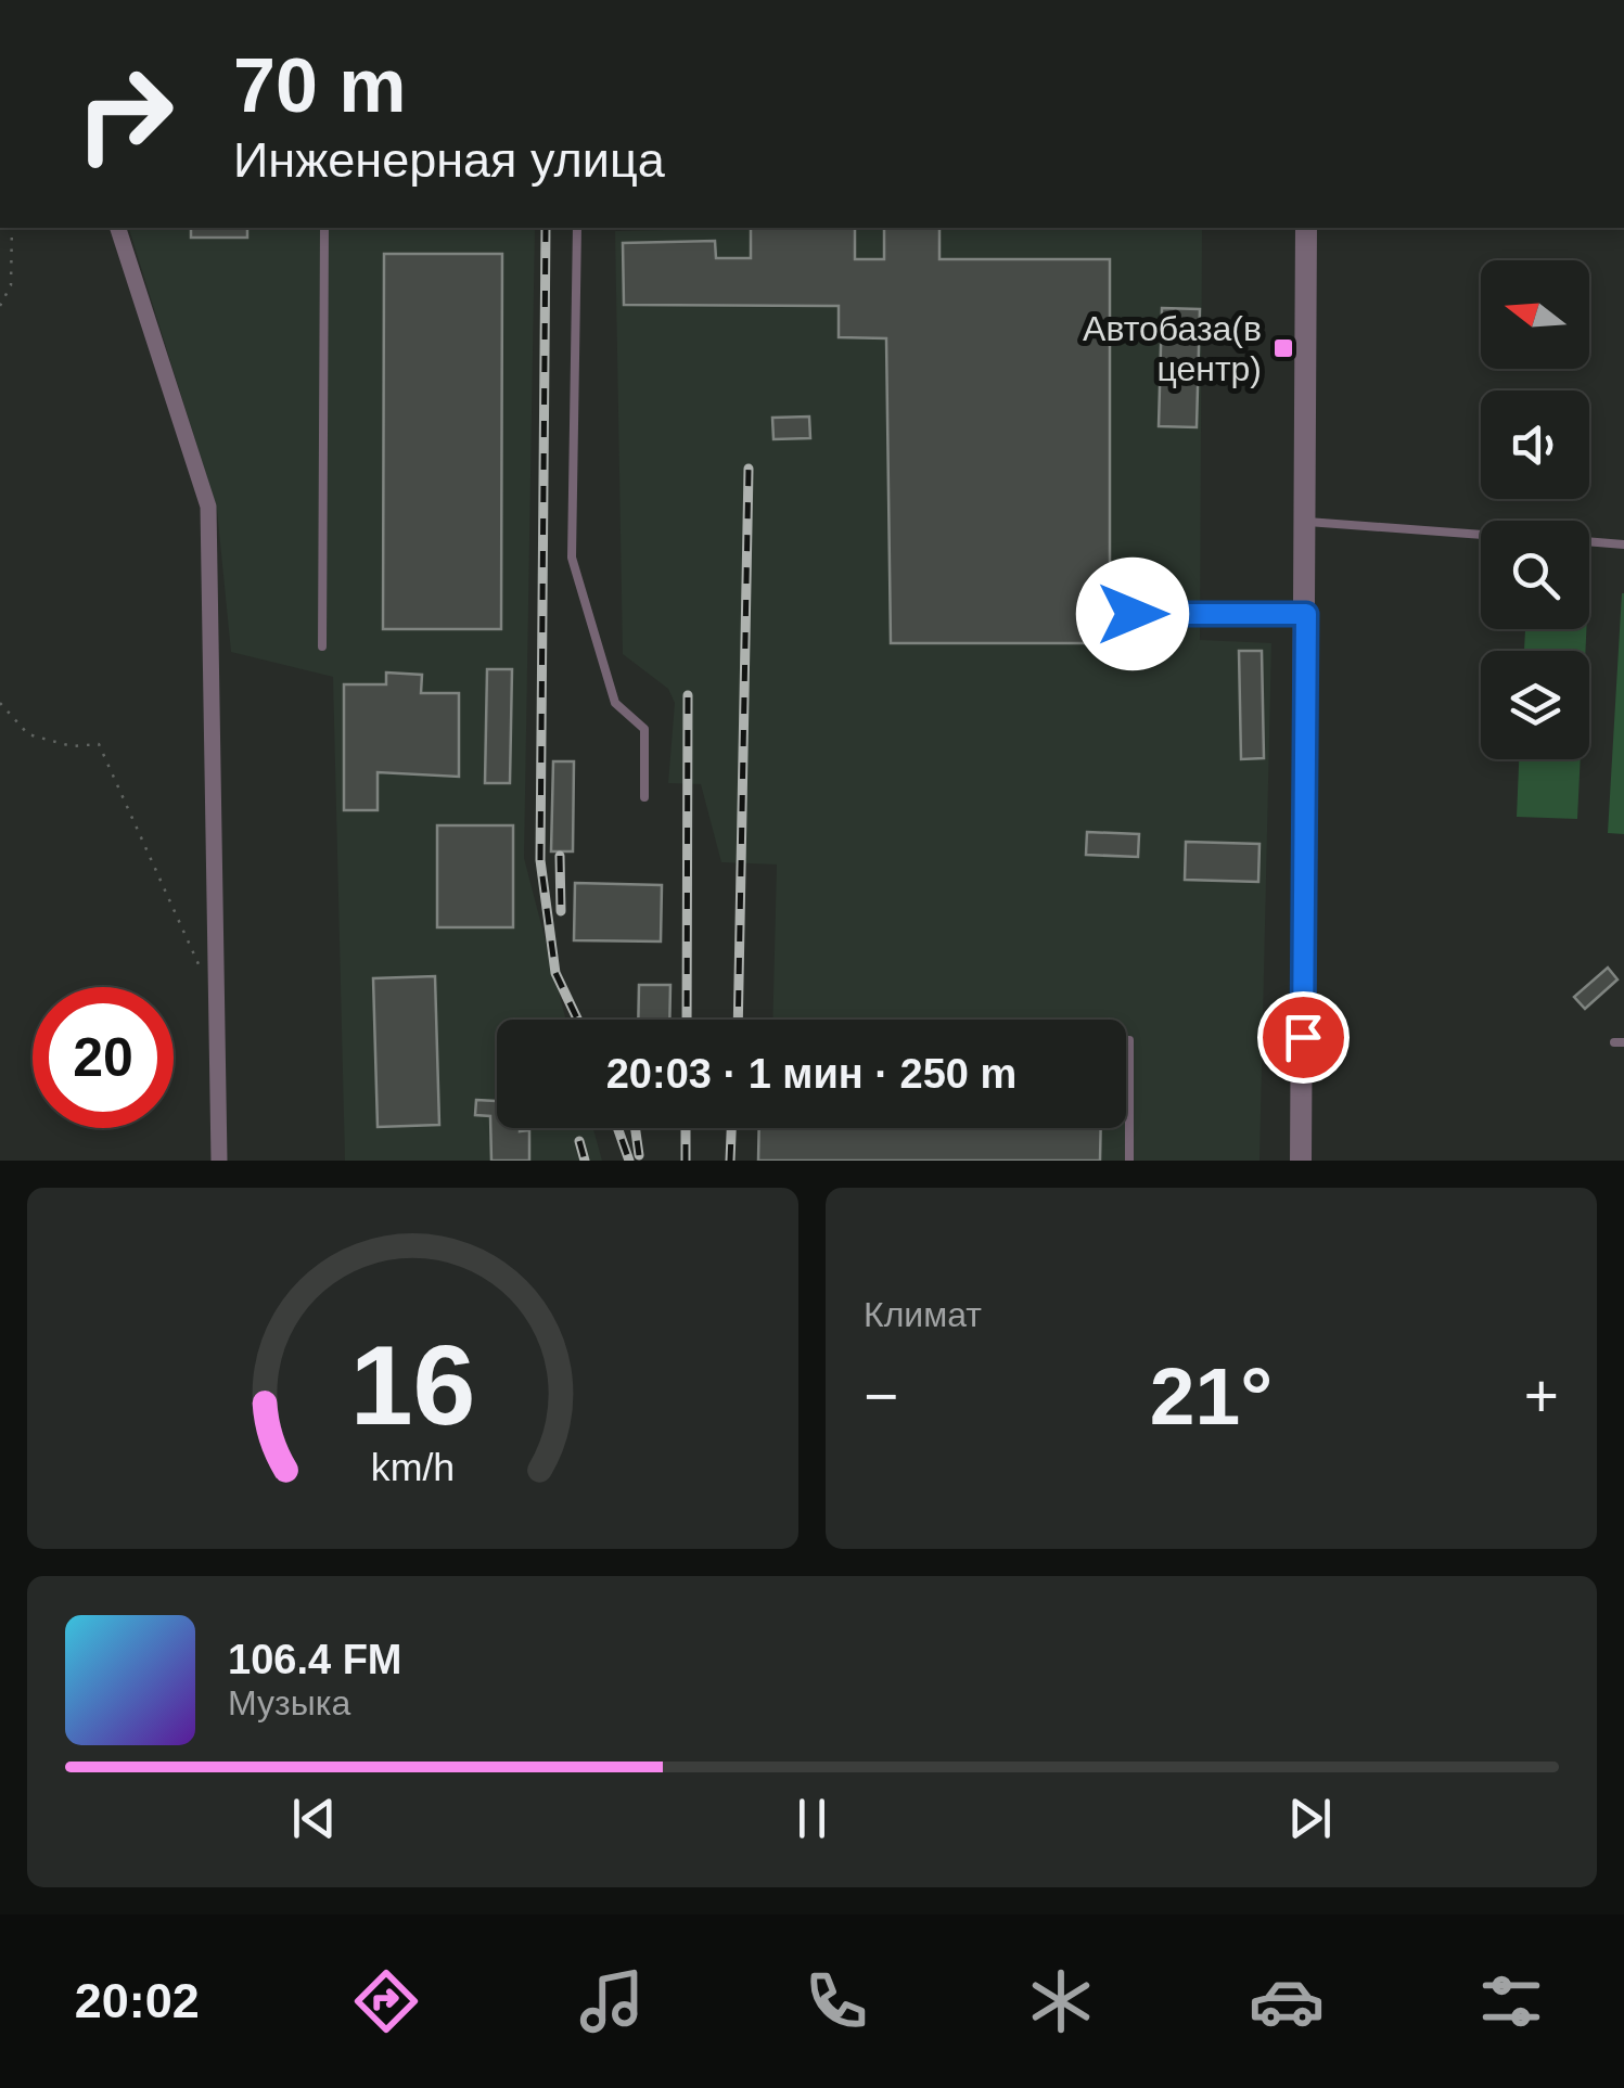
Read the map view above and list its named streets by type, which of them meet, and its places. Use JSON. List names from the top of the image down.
{
  "places": {
    "transit": ["Автобаза(в центр)"]
  },
  "north": "left",
  "page": {
    "turn": ["70 m", "Инженерная улица"],
    "limit": "20",
    "trip": "20:03 · 1 мин · 250 m",
    "tile": "Климат",
    "heat": ["−", "21°", "+"],
    "song": ["106.4 FM", "Музыка"],
    "tabs": "20:02",
    "gauge": ["16", "km/h"]
  }
}
